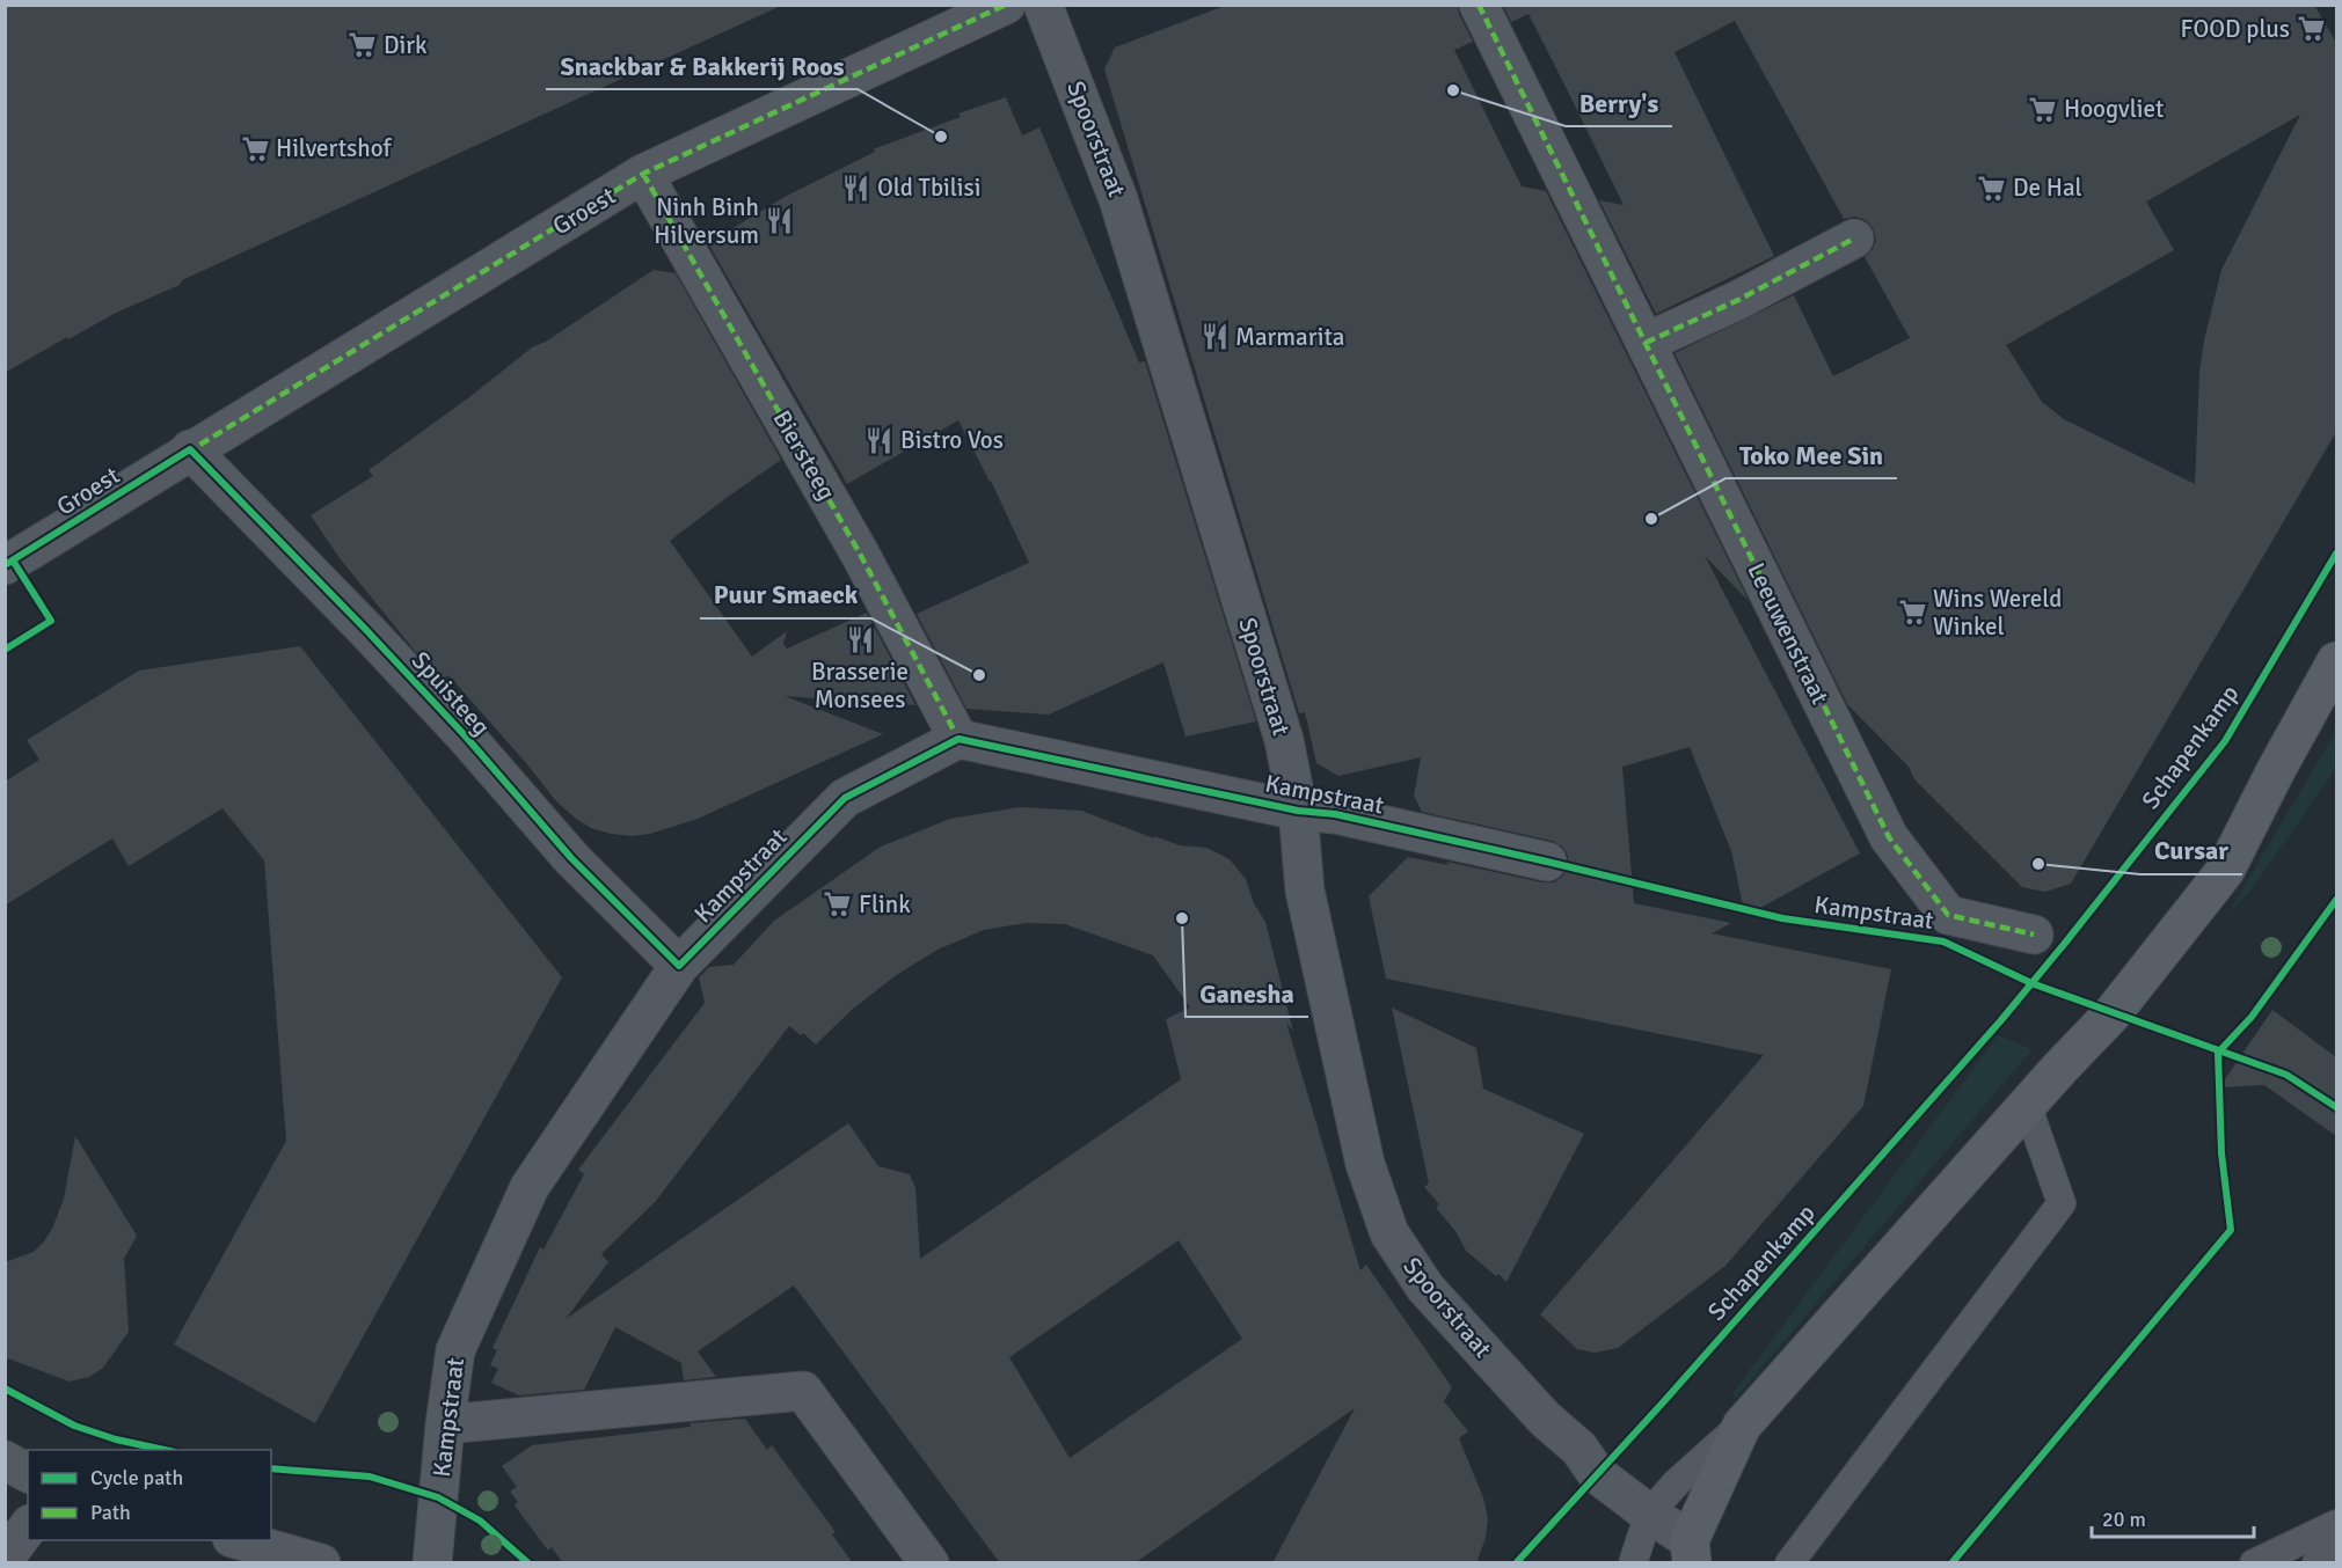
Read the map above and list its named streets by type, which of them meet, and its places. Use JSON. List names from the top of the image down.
{
  "streets": {
    "street": [
      "Spoorstraat",
      "Groest",
      "Biersteeg",
      "Leeuwenstraat",
      "Spuisteeg",
      "Kampstraat"
    ],
    "cycle path": ["Schapenkamp"]
  },
  "crossings": [
    ["Spoorstraat", "Kampstraat"],
    ["Groest", "Biersteeg"],
    ["Groest", "Spuisteeg"],
    ["Biersteeg", "Kampstraat"],
    ["Spuisteeg", "Kampstraat"]
  ],
  "places": {
    "supermarket": [
      "FOOD plus",
      "Dirk",
      "Hoogvliet",
      "Hilvertshof",
      "De Hal",
      "Wins Wereld Winkel",
      "Flink"
    ],
    "other": [
      "Berry's",
      "Snackbar & Bakkerij Roos",
      "Toko Mee Sin",
      "Puur Smaeck",
      "Cursar",
      "Ganesha"
    ],
    "restaurant": [
      "Old Tbilisi",
      "Ninh Binh Hilversum",
      "Marmarita",
      "Bistro Vos",
      "Brasserie Monsees"
    ]
  },
  "legend": ["Cycle path", "Path"],
  "scale_bar": "20 m"
}
